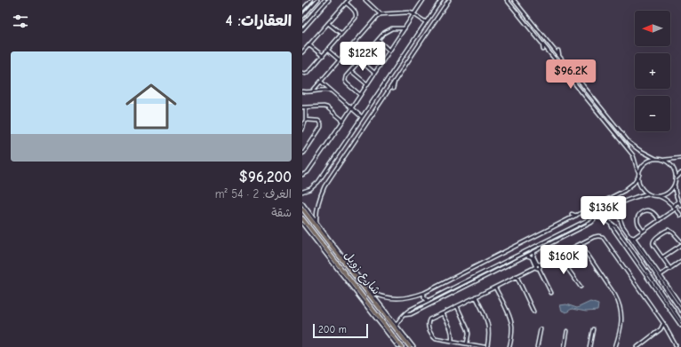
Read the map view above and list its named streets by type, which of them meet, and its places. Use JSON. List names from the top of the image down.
{
  "streets": {
    "main road": ["شارع زويل"]
  },
  "scale_bar": "200 m",
  "north": "left",
  "page": {
    "heading": "العقارات: 4",
    "map_buttons": ["+", "−"],
    "price": [
      "$122K",
      "$96.2K",
      "$136K",
      "$160K"
    ],
    "list": [
      {
        "name": "$96,200",
        "note": "الغرف: 2 · 54 m² · شقة"
      }
    ],
    "scale": "200 m"
  }
}
